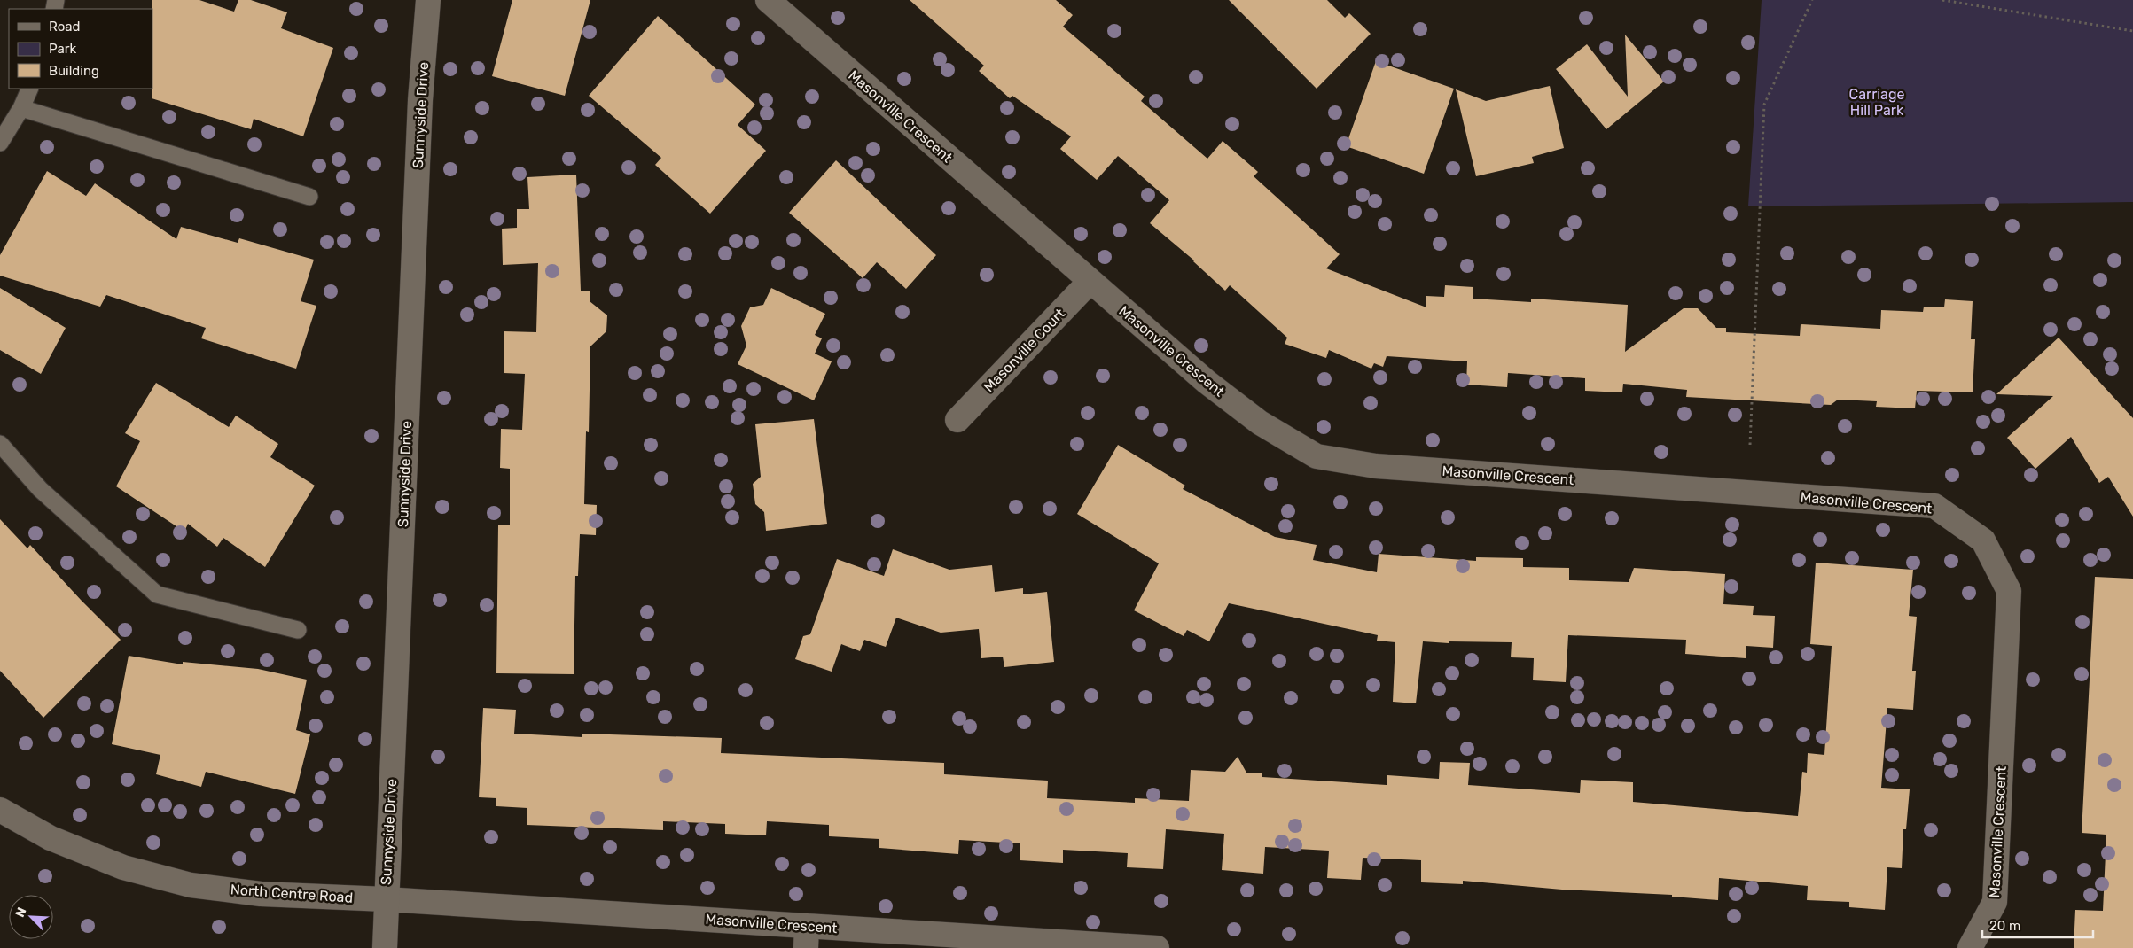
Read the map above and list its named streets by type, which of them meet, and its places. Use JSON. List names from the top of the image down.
{
  "streets": {
    "street": [
      "Sunnyside Drive",
      "Masonville Crescent",
      "Masonville Court",
      "North Centre Road"
    ]
  },
  "crossings": [
    ["Sunnyside Drive", "Masonville Crescent"],
    ["Sunnyside Drive", "North Centre Road"],
    ["Masonville Crescent", "Masonville Court"],
    ["Masonville Crescent", "North Centre Road"]
  ],
  "parks": ["Carriage Hill Park"],
  "legend": ["Road", "Park", "Building"],
  "scale_bar": "20 m",
  "north": "top left"
}
